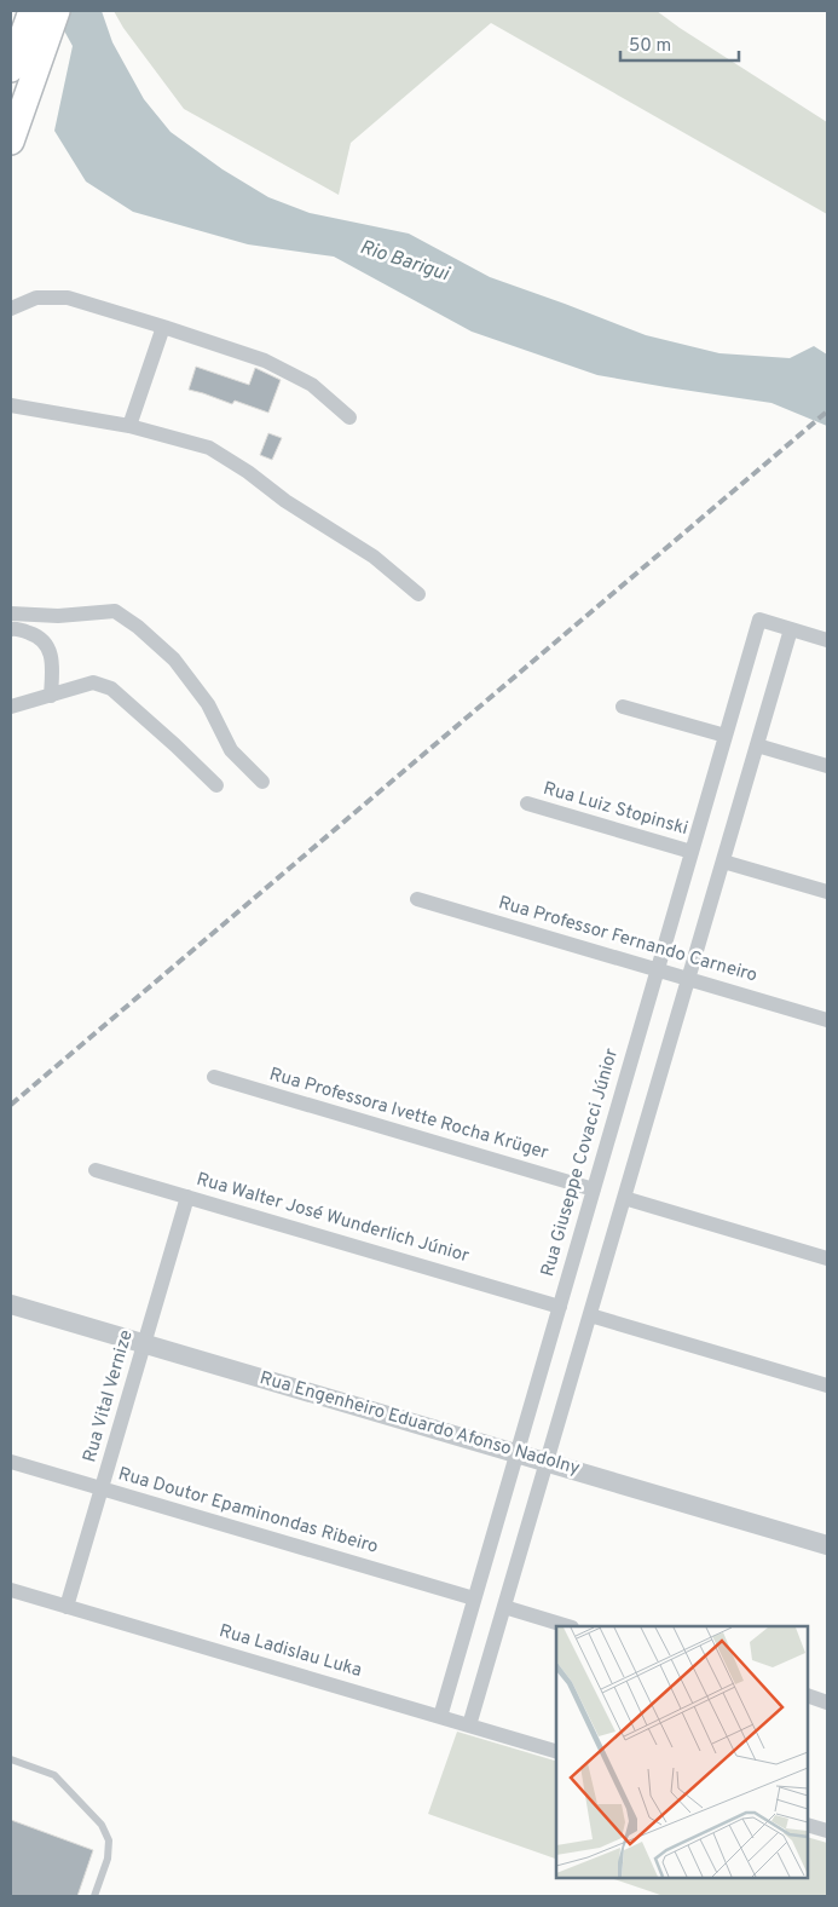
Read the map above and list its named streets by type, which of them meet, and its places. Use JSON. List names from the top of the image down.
{
  "streets": {
    "street": [
      "Rua Luiz Stopinski",
      "Rua Professor Fernando Carneiro",
      "Rua Professora Ivette Rocha Krüger",
      "Rua Giuseppe Covacci Júnior",
      "Rua Walter José Wunderlich Júnior",
      "Rua Vital Vernize",
      "Rua Engenheiro Eduardo Afonso Nadolny",
      "Rua Doutor Epaminondas Ribeiro",
      "Rua Ladislau Luka"
    ]
  },
  "crossings": [
    ["Rua Luiz Stopinski", "Rua Giuseppe Covacci Júnior"],
    ["Rua Professor Fernando Carneiro", "Rua Giuseppe Covacci Júnior"],
    ["Rua Professora Ivette Rocha Krüger", "Rua Giuseppe Covacci Júnior"],
    ["Rua Giuseppe Covacci Júnior", "Rua Walter José Wunderlich Júnior"],
    ["Rua Giuseppe Covacci Júnior", "Rua Engenheiro Eduardo Afonso Nadolny"],
    ["Rua Giuseppe Covacci Júnior", "Rua Doutor Epaminondas Ribeiro"],
    ["Rua Giuseppe Covacci Júnior", "Rua Ladislau Luka"],
    ["Rua Walter José Wunderlich Júnior", "Rua Vital Vernize"],
    ["Rua Vital Vernize", "Rua Engenheiro Eduardo Afonso Nadolny"],
    ["Rua Vital Vernize", "Rua Doutor Epaminondas Ribeiro"],
    ["Rua Vital Vernize", "Rua Ladislau Luka"]
  ],
  "water": ["Rio Barigui"],
  "scale_bar": "50 m"
}
